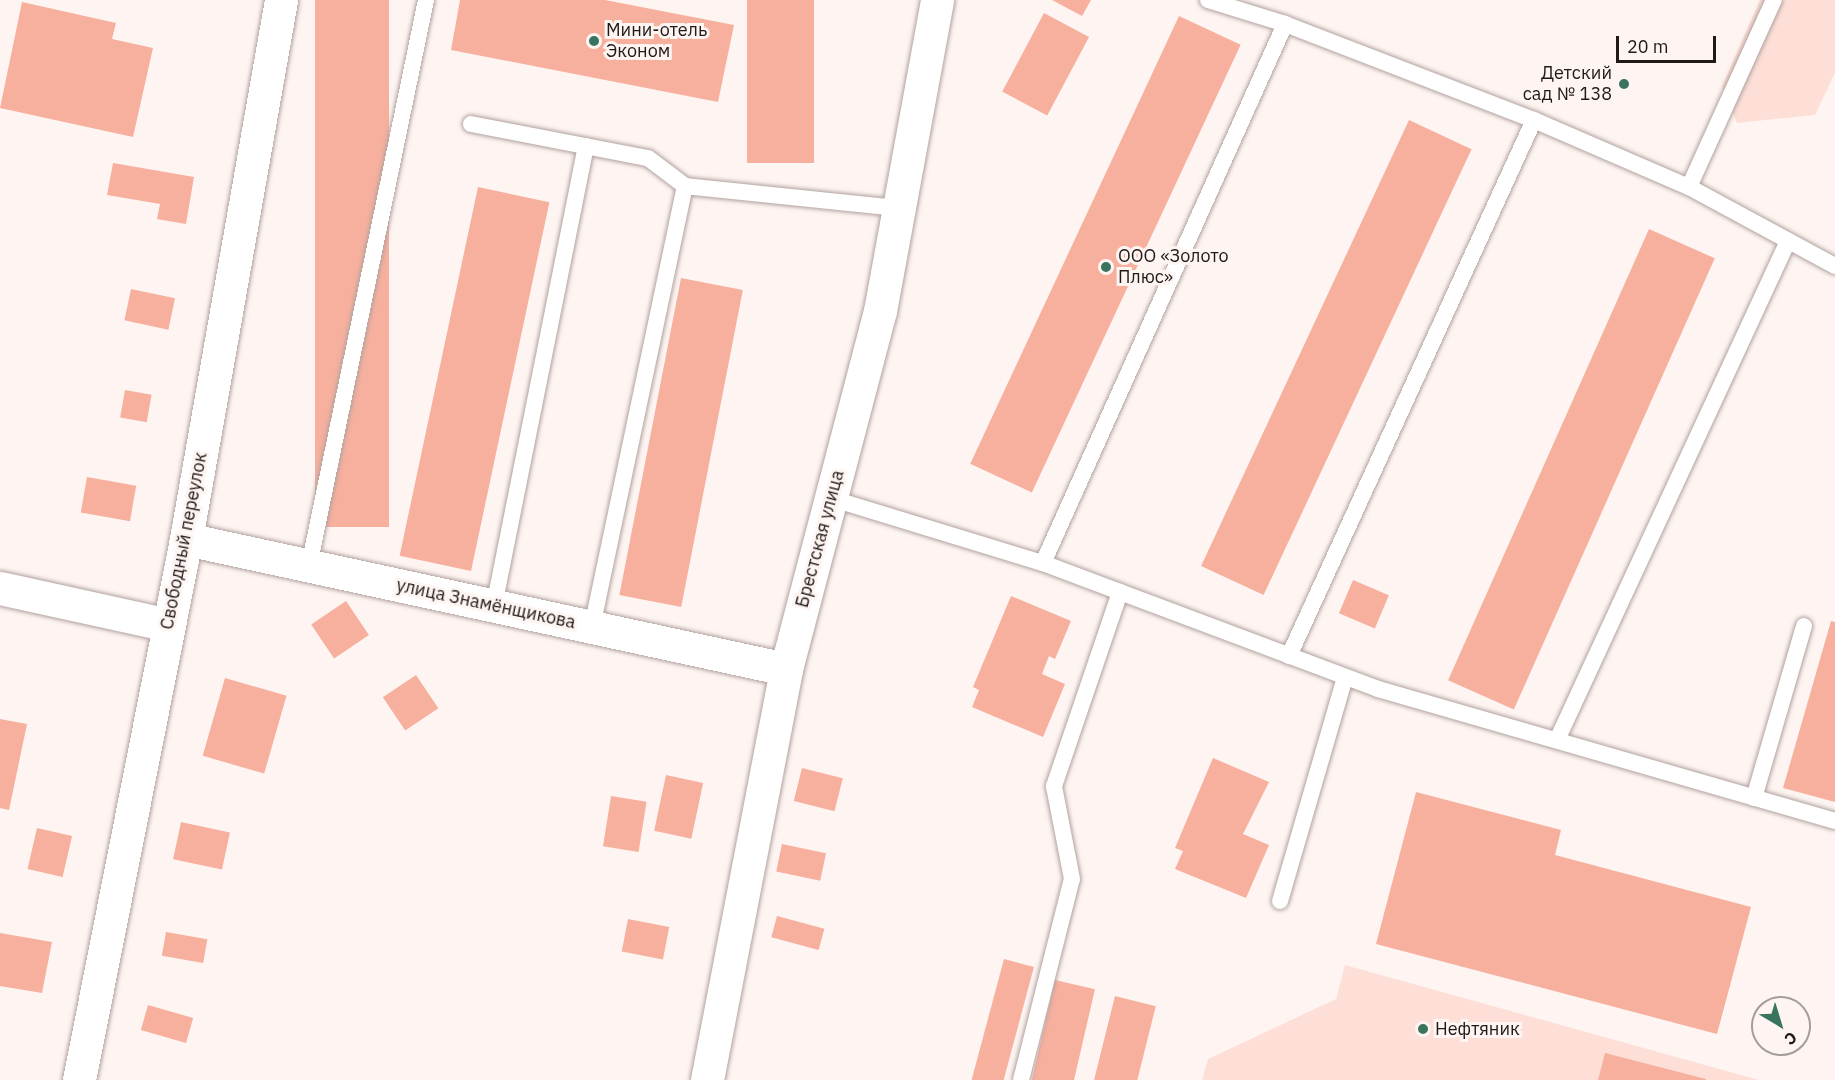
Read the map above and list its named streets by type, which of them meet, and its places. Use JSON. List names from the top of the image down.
{
  "streets": {
    "street": ["Брестская улица", "Свободный переулок", "улица Знамёнщикова"]
  },
  "crossings": [
    ["Брестская улица", "улица Знамёнщикова"],
    ["Свободный переулок", "улица Знамёнщикова"]
  ],
  "places": [
    "Мини-отель Эконом",
    "Детский сад № 138",
    "ООО «Золото Плюс»",
    "Нефтяник"
  ],
  "scale_bar": "20 m",
  "north": "bottom right"
}
